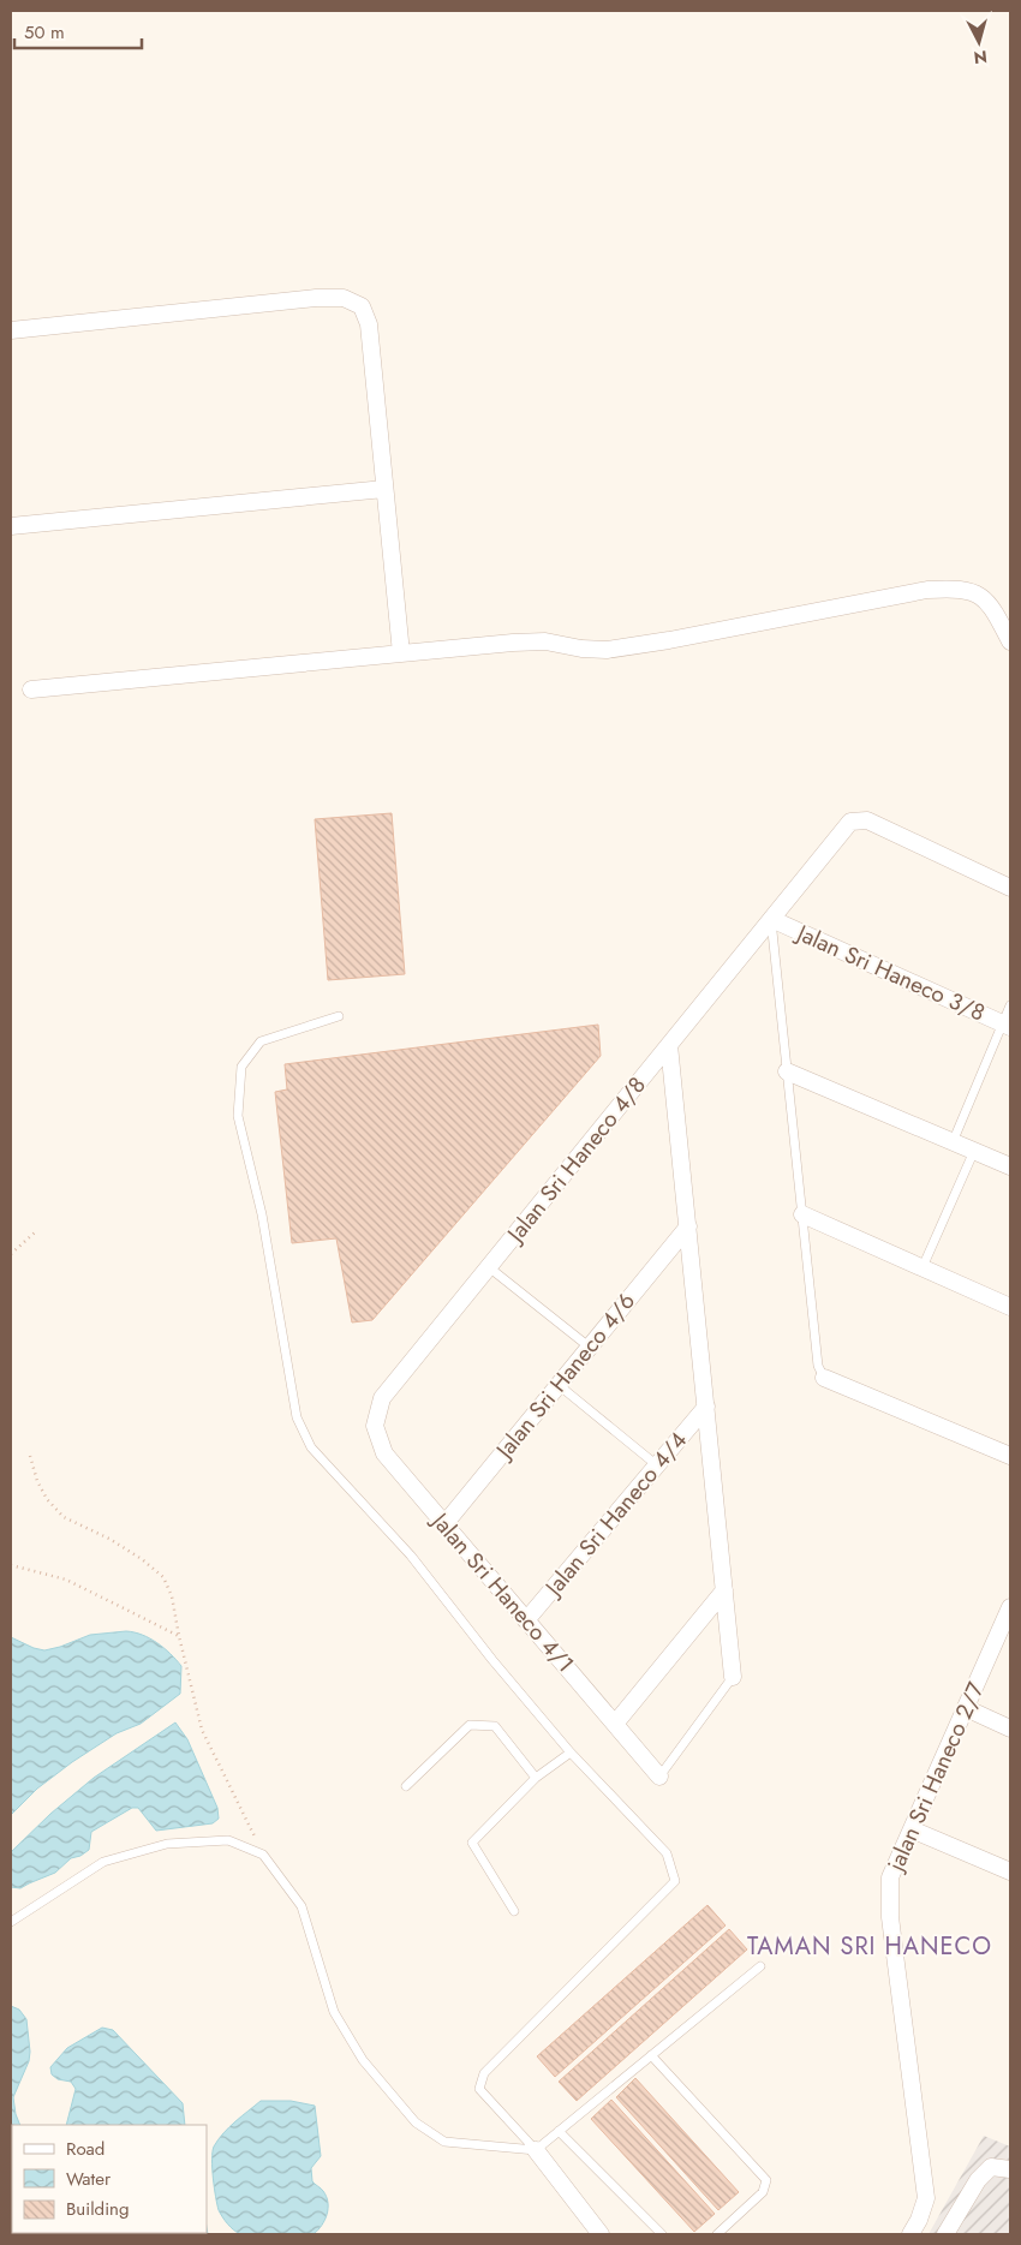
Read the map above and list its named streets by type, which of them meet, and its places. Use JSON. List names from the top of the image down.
{
  "streets": {
    "street": [
      "Jalan Sri Haneco 3/8",
      "Jalan Sri Haneco 4/8",
      "Jalan Sri Haneco 4/6",
      "Jalan Sri Haneco 4/4",
      "Jalan Sri Haneco 4/1",
      "jalan Sri Haneco 2/7"
    ]
  },
  "crossings": [
    ["Jalan Sri Haneco 3/8", "Jalan Sri Haneco 4/8"],
    ["Jalan Sri Haneco 4/8", "Jalan Sri Haneco 4/1"],
    ["Jalan Sri Haneco 4/6", "Jalan Sri Haneco 4/1"],
    ["Jalan Sri Haneco 4/4", "Jalan Sri Haneco 4/1"]
  ],
  "districts": ["TAMAN SRI HANECO"],
  "legend": ["Road", "Water", "Building"],
  "scale_bar": "50 m",
  "north": "bottom"
}
